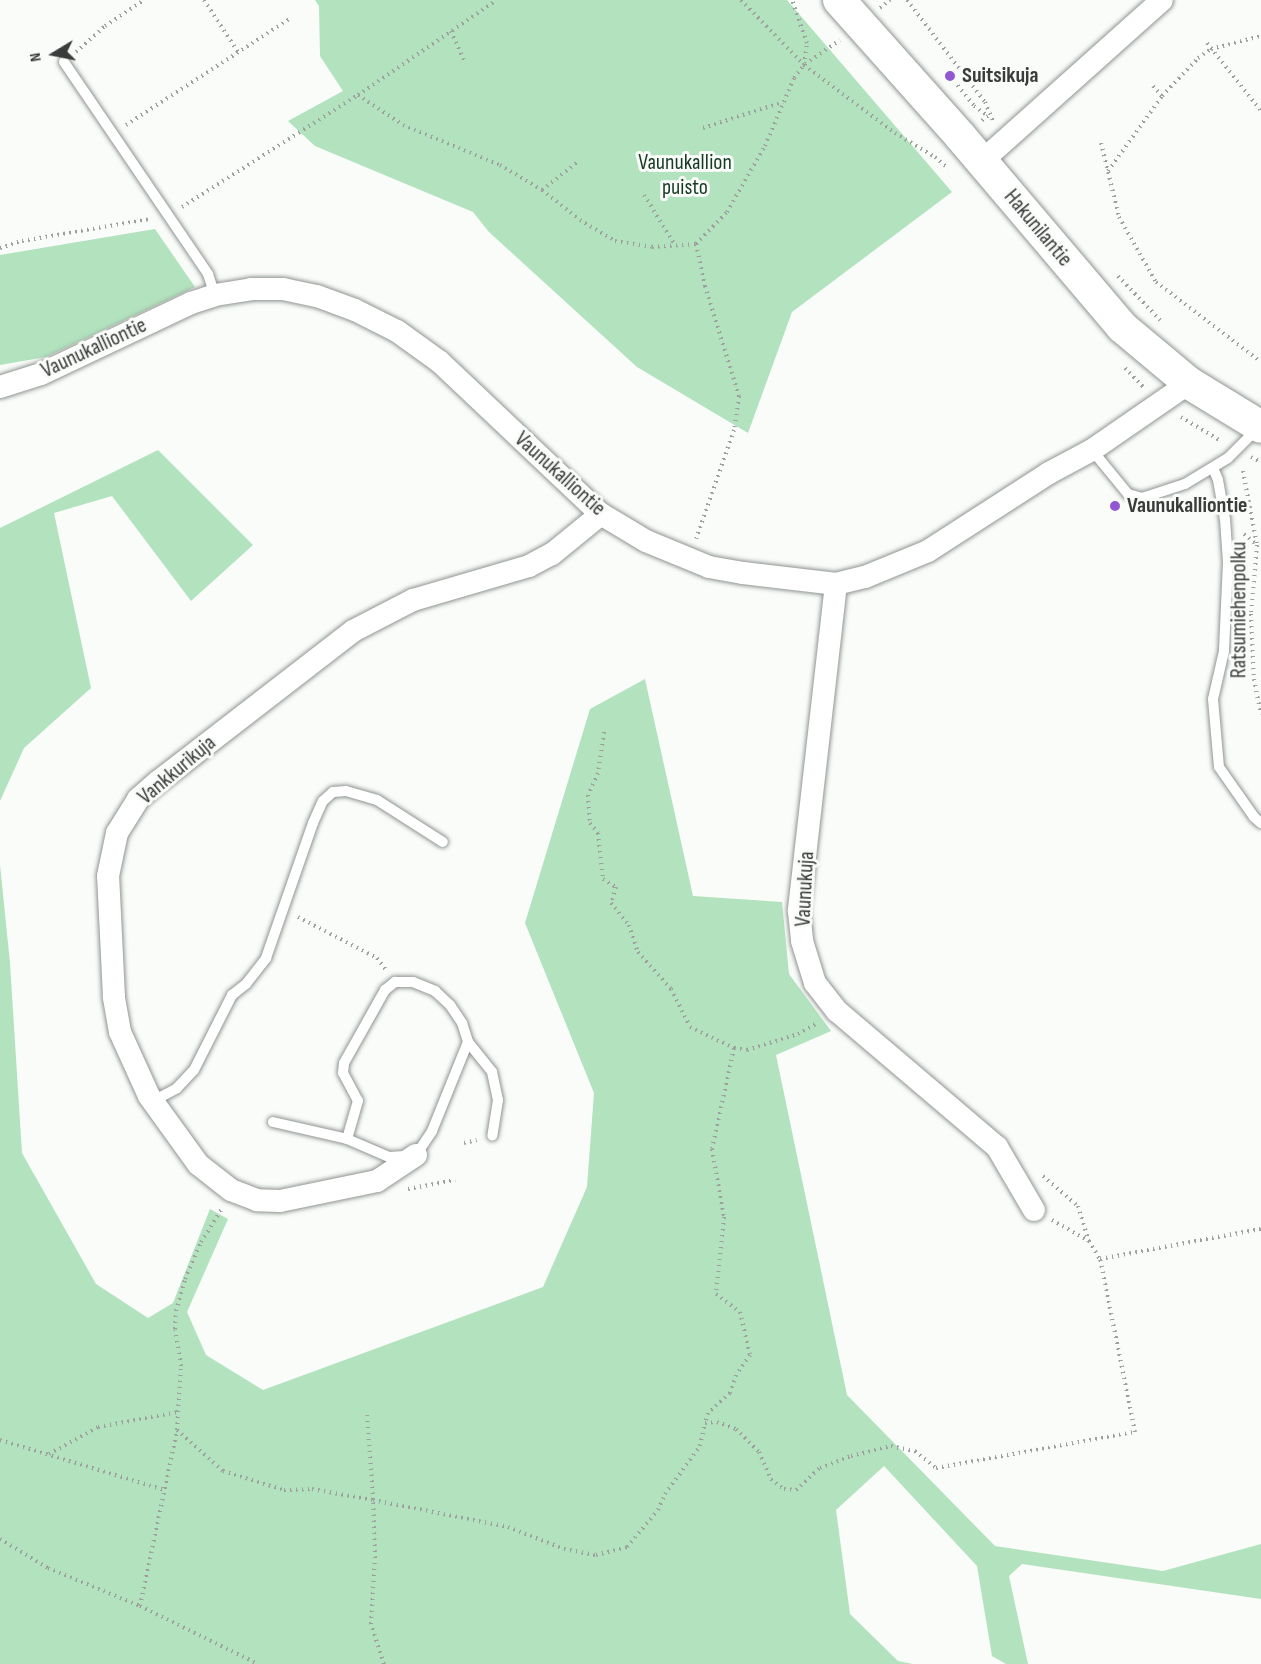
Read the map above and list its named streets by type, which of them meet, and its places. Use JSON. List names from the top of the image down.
{
  "streets": {
    "main road": ["Hakunilantie"],
    "street": ["Vaunukalliontie", "Vankkurikuja", "Vaunukuja"],
    "path": ["Ratsumiehenpolku"]
  },
  "crossings": [
    ["Hakunilantie", "Vaunukalliontie"],
    ["Vaunukalliontie", "Vankkurikuja"],
    ["Vaunukalliontie", "Vaunukuja"]
  ],
  "parks": ["Vaunukallion puisto"],
  "places": ["Suitsikuja", "Vaunukalliontie"],
  "north": "left"
}
